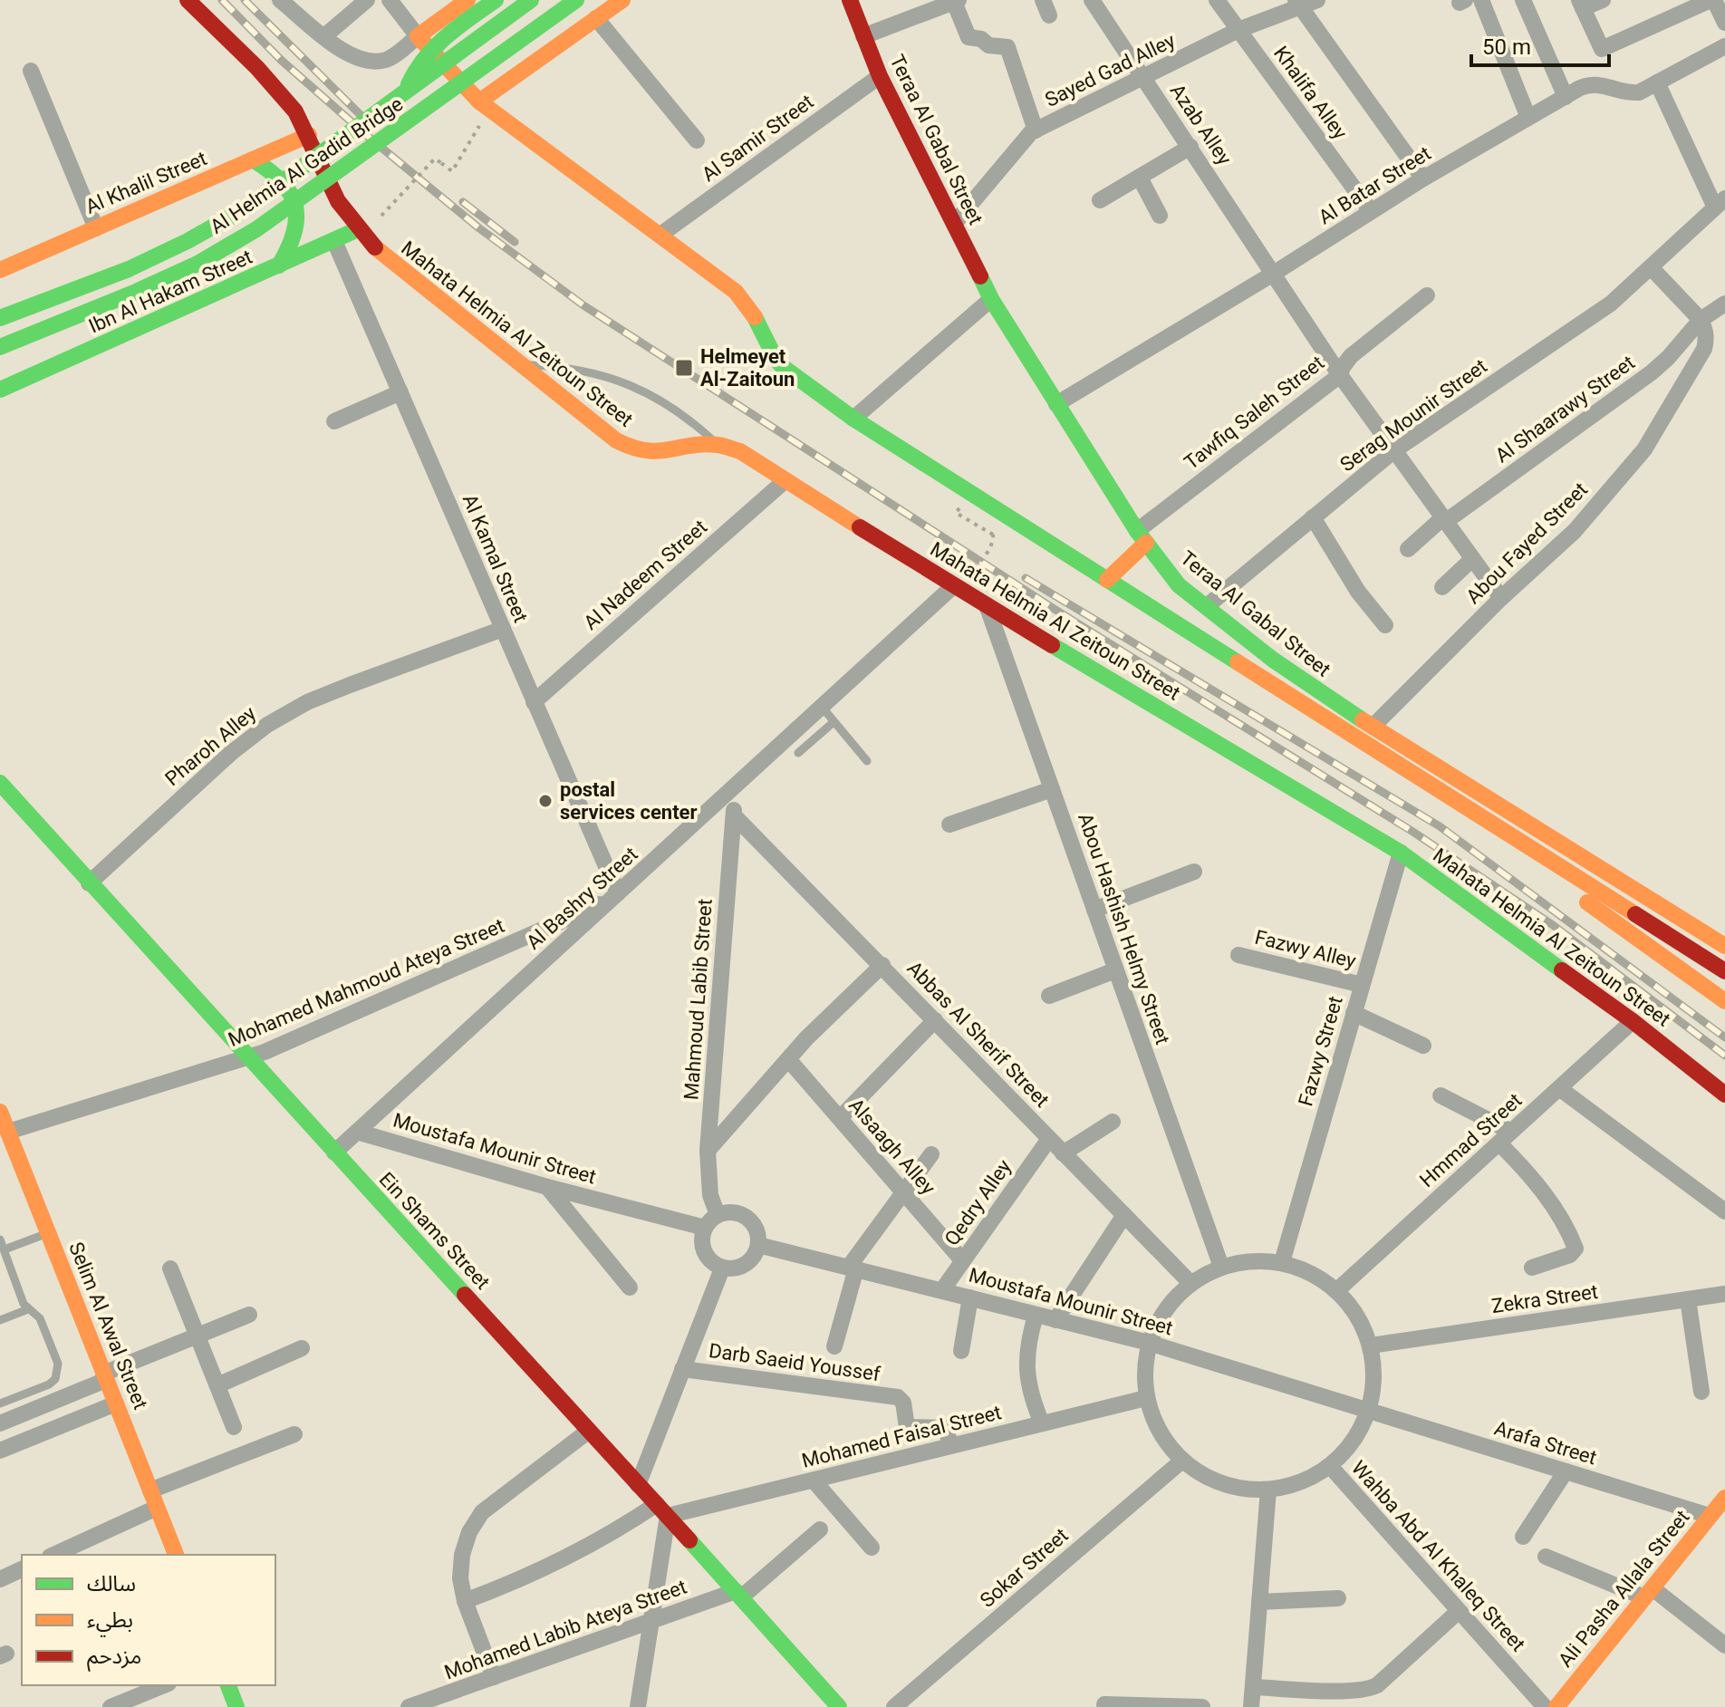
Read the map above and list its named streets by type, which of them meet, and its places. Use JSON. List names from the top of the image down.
{
  "streets": {
    "street": [
      "Sayed Gad Alley",
      "Khalifa Alley",
      "Azab Alley",
      "Al Samir Street",
      "Teraa Al Gabal Street",
      "Al Helmia Al Gadid Bridge",
      "Al Khalil Street",
      "Al Batar Street",
      "Ibn Al Hakam Street",
      "Mahata Helmia Al Zeitoun Street",
      "Al Shaarawy Street",
      "Tawfiq Saleh Street",
      "Serag Mounir Street",
      "Abou Fayed Street",
      "Al Kamal Street",
      "Al Nadeem Street",
      "Pharoh Alley",
      "Al Bashry Street",
      "Abou Hashish Helmy Street",
      "Fazwy Alley",
      "Mohamed Mahmoud Ateya Street",
      "Mahmoud Labib Street",
      "Abbas Al Sherif Street",
      "Fazwy Street",
      "Hmmad Street",
      "Alsaagh Alley",
      "Moustafa Mounir Street",
      "Qedry Alley",
      "Ein Shams Street",
      "Zekra Street",
      "Selim Al Awal Street",
      "Darb Saeid Youssef",
      "Mohamed Faisal Street",
      "Arafa Street",
      "Wahba Abd Al Khaleq Street",
      "Sokar Street",
      "Ali Pasha Allala Street",
      "Mohamed Labib Ateya Street"
    ]
  },
  "crossings": [
    ["Sayed Gad Alley", "Khalifa Alley"],
    ["Sayed Gad Alley", "Azab Alley"],
    ["Sayed Gad Alley", "Teraa Al Gabal Street"],
    ["Khalifa Alley", "Al Batar Street"],
    ["Azab Alley", "Al Batar Street"],
    ["Azab Alley", "Al Shaarawy Street"],
    ["Azab Alley", "Tawfiq Saleh Street"],
    ["Azab Alley", "Serag Mounir Street"],
    ["Azab Alley", "Abou Fayed Street"],
    ["Al Samir Street", "Teraa Al Gabal Street"],
    ["Teraa Al Gabal Street", "Al Batar Street"],
    ["Teraa Al Gabal Street", "Tawfiq Saleh Street"],
    ["Teraa Al Gabal Street", "Serag Mounir Street"],
    ["Teraa Al Gabal Street", "Abou Fayed Street"],
    ["Al Khalil Street", "Mahata Helmia Al Zeitoun Street"],
    ["Ibn Al Hakam Street", "Mahata Helmia Al Zeitoun Street"],
    ["Ibn Al Hakam Street", "Al Kamal Street"],
    ["Mahata Helmia Al Zeitoun Street", "Al Nadeem Street"],
    ["Mahata Helmia Al Zeitoun Street", "Al Bashry Street"],
    ["Mahata Helmia Al Zeitoun Street", "Abou Hashish Helmy Street"],
    ["Mahata Helmia Al Zeitoun Street", "Fazwy Street"],
    ["Mahata Helmia Al Zeitoun Street", "Hmmad Street"],
    ["Al Shaarawy Street", "Abou Fayed Street"],
    ["Al Kamal Street", "Al Nadeem Street"],
    ["Al Kamal Street", "Pharoh Alley"],
    ["Al Kamal Street", "Al Bashry Street"],
    ["Al Kamal Street", "Mohamed Mahmoud Ateya Street"],
    ["Pharoh Alley", "Ein Shams Street"],
    ["Al Bashry Street", "Mohamed Mahmoud Ateya Street"],
    ["Al Bashry Street", "Mahmoud Labib Street"],
    ["Al Bashry Street", "Moustafa Mounir Street"],
    ["Al Bashry Street", "Ein Shams Street"],
    ["Fazwy Alley", "Fazwy Street"],
    ["Mohamed Mahmoud Ateya Street", "Ein Shams Street"],
    ["Mohamed Mahmoud Ateya Street", "Selim Al Awal Street"],
    ["Mahmoud Labib Street", "Abbas Al Sherif Street"],
    ["Mahmoud Labib Street", "Moustafa Mounir Street"],
    ["Abbas Al Sherif Street", "Qedry Alley"],
    ["Alsaagh Alley", "Qedry Alley"],
    ["Moustafa Mounir Street", "Qedry Alley"],
    ["Moustafa Mounir Street", "Arafa Street"],
    ["Ein Shams Street", "Mohamed Faisal Street"],
    ["Ein Shams Street", "Mohamed Labib Ateya Street"],
    ["Darb Saeid Youssef", "Mohamed Faisal Street"],
    ["Arafa Street", "Ali Pasha Allala Street"]
  ],
  "places": {
    "transit": ["Helmeyet Al-Zaitoun"],
    "other": ["postal services center"]
  },
  "legend": ["سالك", "بطيء", "مزدحم"],
  "scale_bar": "50 m"
}
